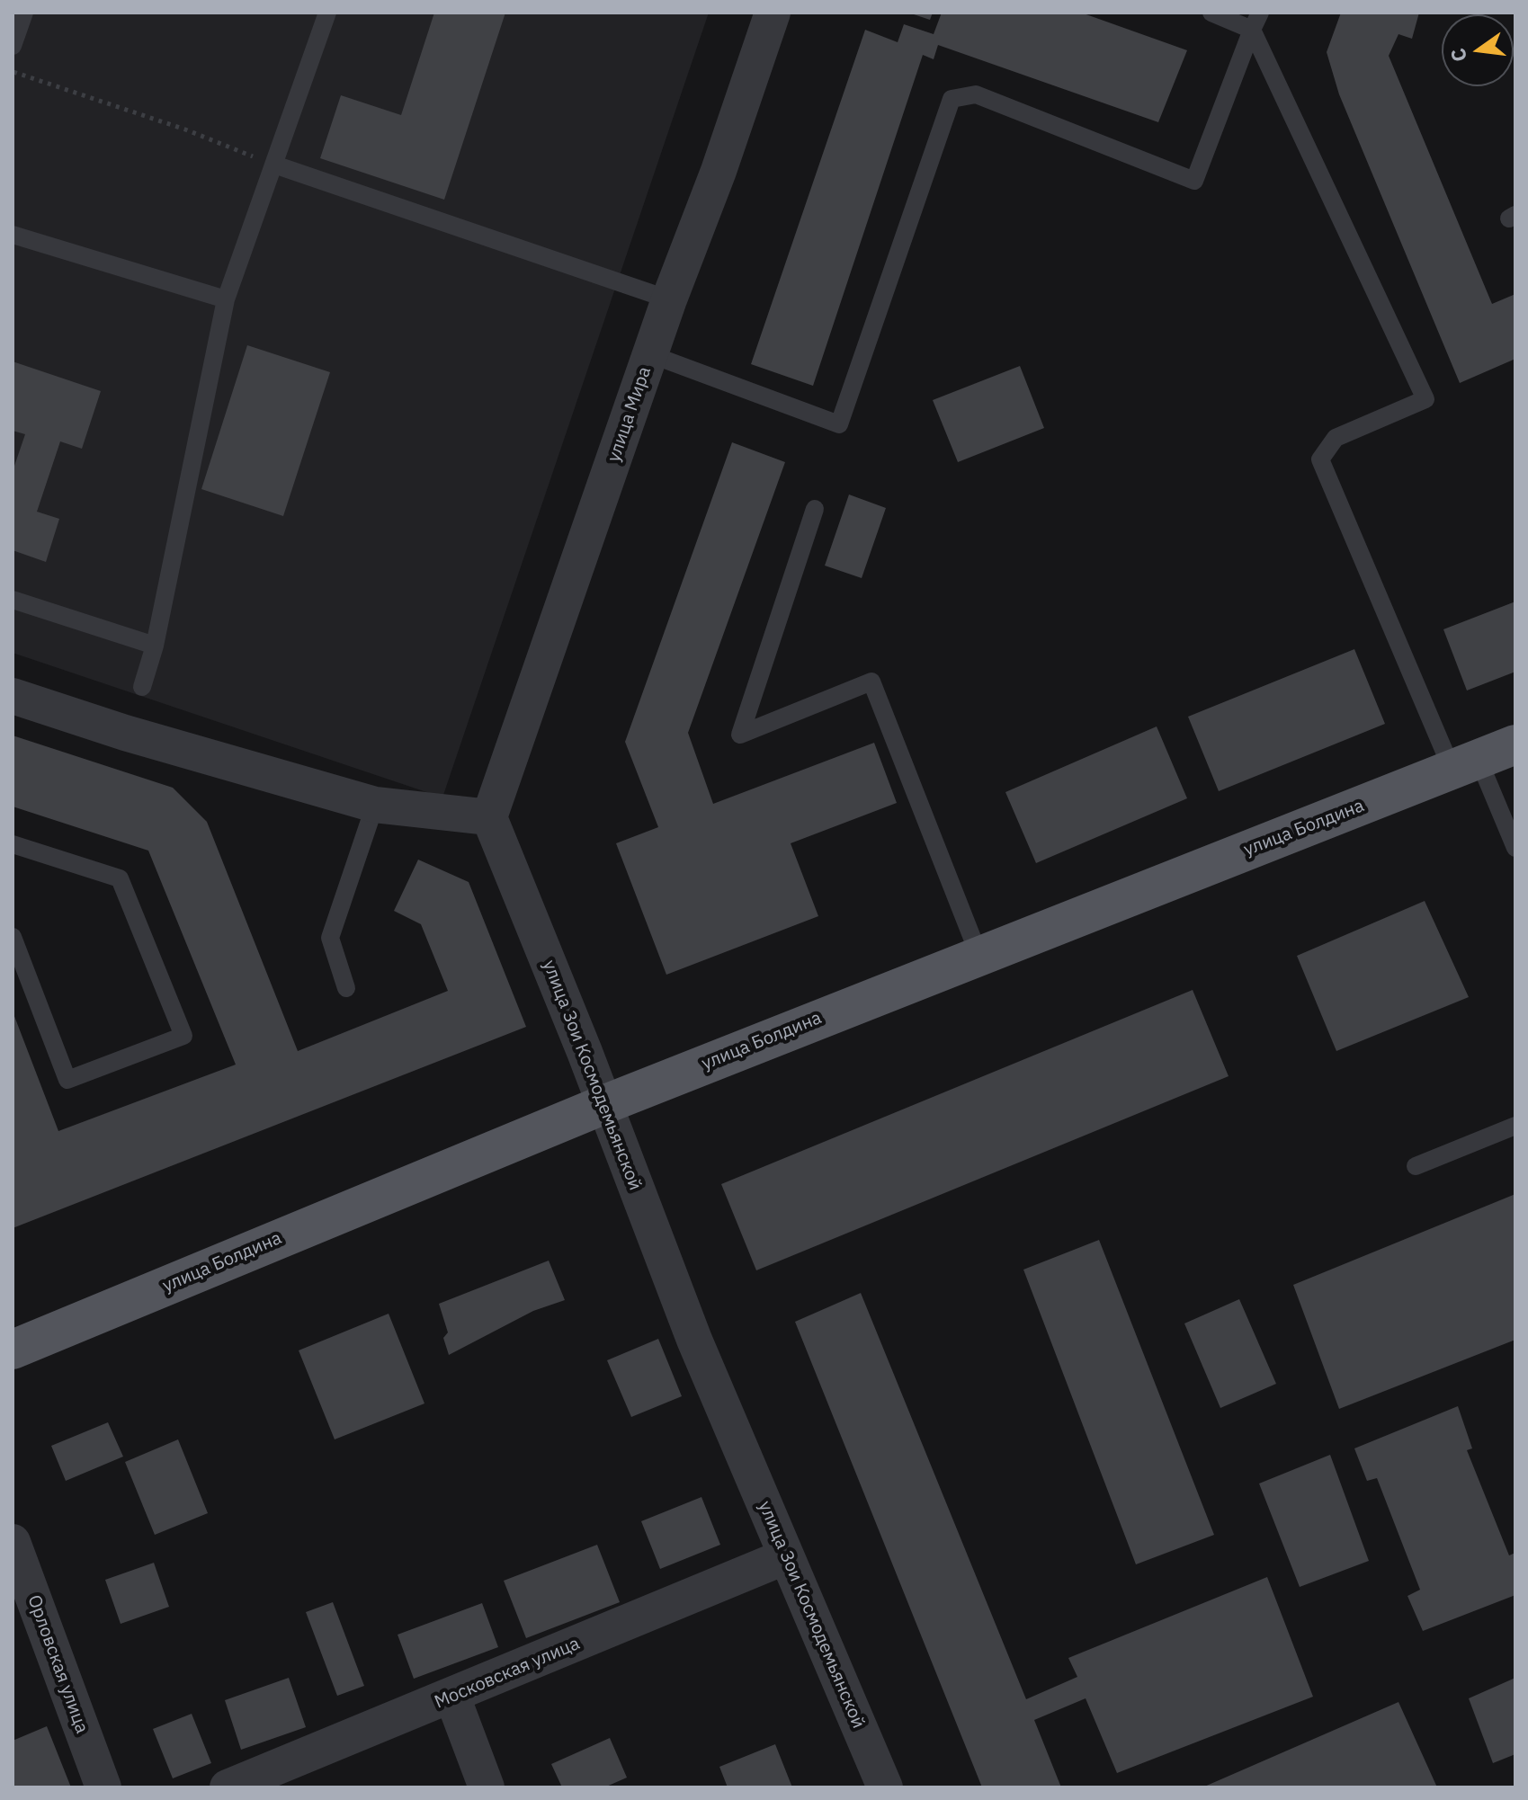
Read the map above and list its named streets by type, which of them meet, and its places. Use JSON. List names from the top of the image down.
{
  "streets": {
    "main road": ["улица Болдина"],
    "street": [
      "улица Мира",
      "улица Зои Космодемьянской",
      "Орловская улица",
      "Московская улица"
    ]
  },
  "crossings": [
    ["улица Мира", "улица Зои Космодемьянской"],
    ["улица Болдина", "улица Зои Космодемьянской"],
    ["улица Зои Космодемьянской", "Московская улица"]
  ],
  "north": "left"
}
